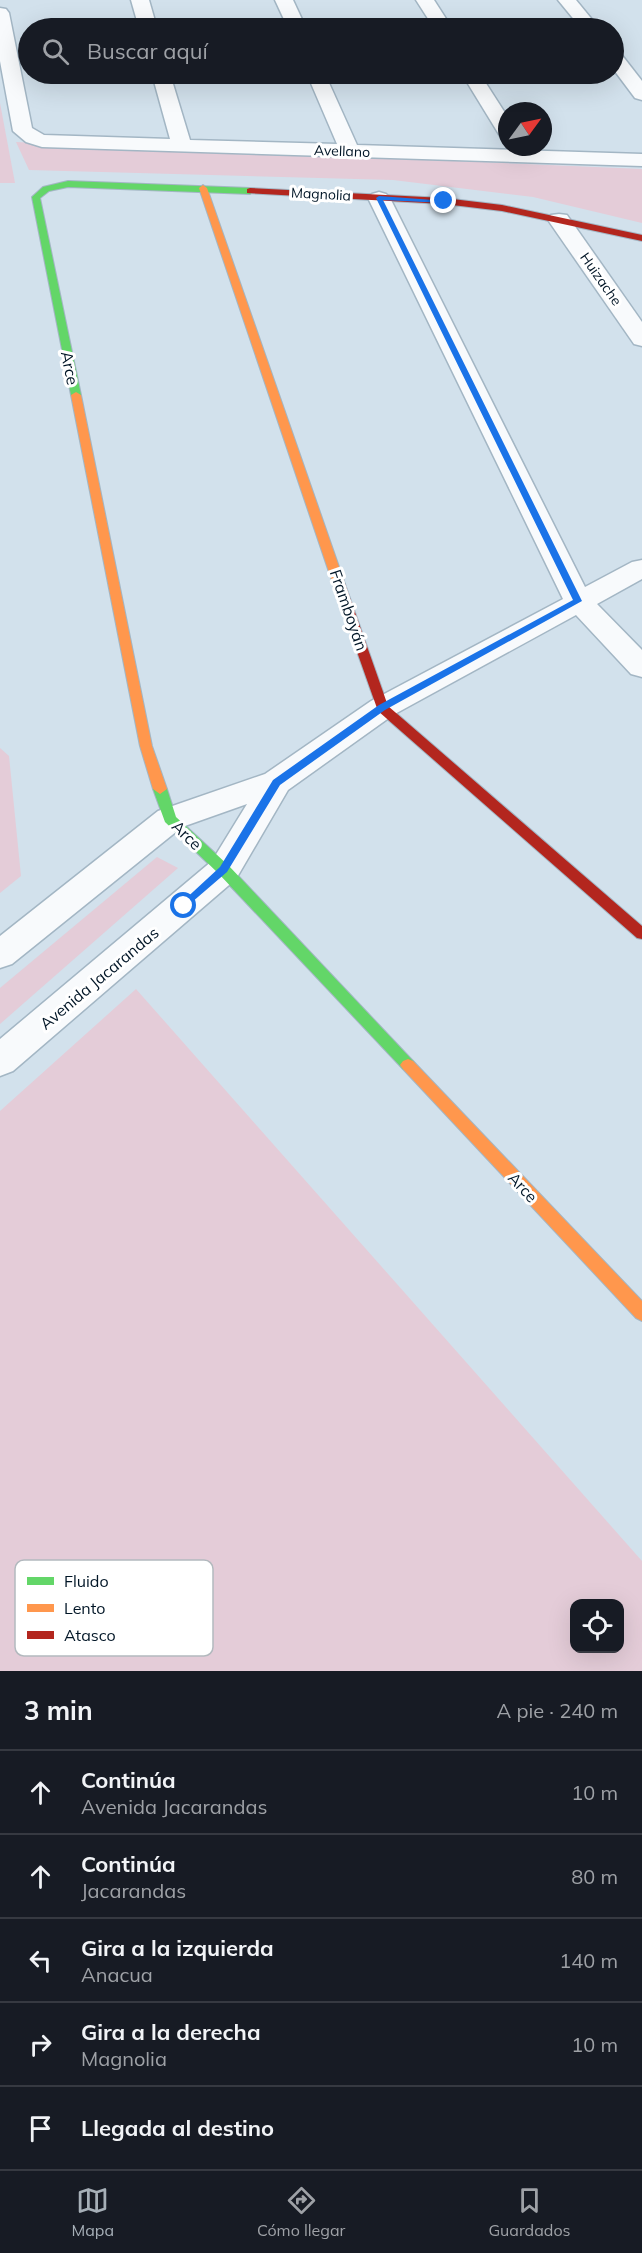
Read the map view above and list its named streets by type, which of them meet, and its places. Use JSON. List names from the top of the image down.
{
  "streets": {
    "street": [
      "Avellano",
      "Magnolia",
      "Huizache",
      "Arce",
      "Framboyán",
      "Avenida Jacarandas"
    ]
  },
  "crossings": [
    ["Magnolia", "Huizache"],
    ["Magnolia", "Arce"],
    ["Magnolia", "Framboyán"],
    ["Arce", "Avenida Jacarandas"]
  ],
  "legend": ["Fluido", "Lento", "Atasco"],
  "north": "top right",
  "page": {
    "search": "Buscar aquí",
    "heading": ["3 min", "A pie · 240 m"],
    "list": [
      ["Continúa", "Avenida Jacarandas", "10 m"],
      ["Continúa", "Jacarandas", "80 m"],
      ["Gira a la izquierda", "Anacua", "140 m"],
      ["Gira a la derecha", "Magnolia", "10 m"],
      "Llegada al destino"
    ],
    "nav": ["Mapa", "Cómo llegar", "Guardados"]
  }
}
